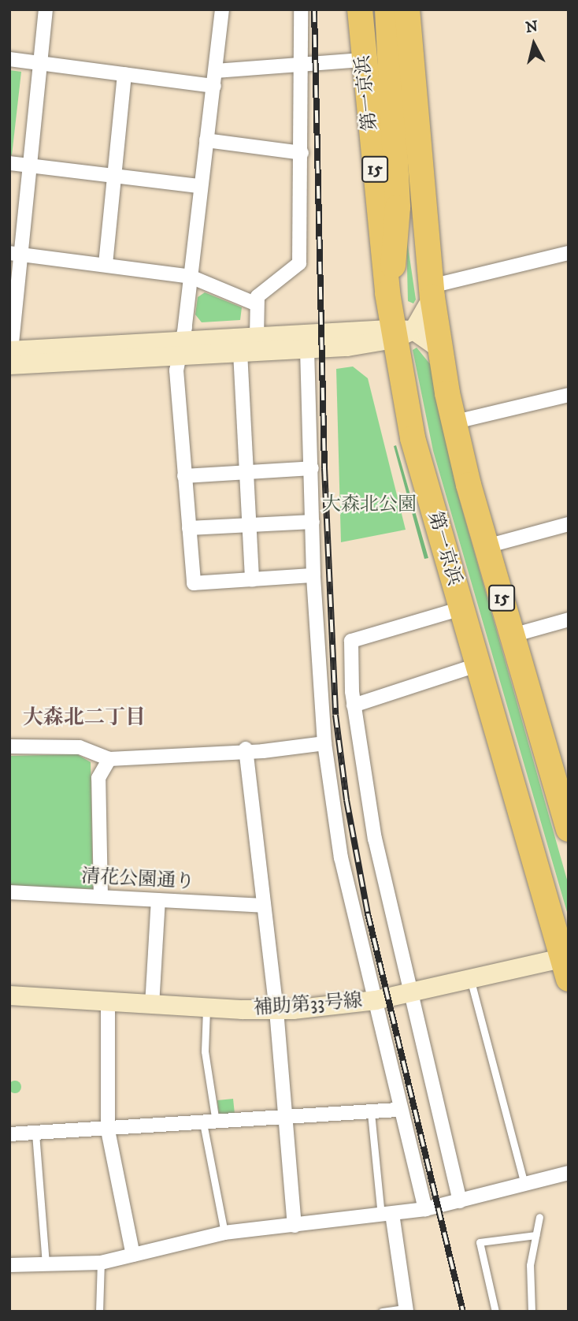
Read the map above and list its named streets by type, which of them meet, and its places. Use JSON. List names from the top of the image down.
{
  "streets": {
    "highway": ["第一京浜", "15"],
    "street": ["清花公園通り", "補助第33号線"]
  },
  "crossings": [
    ["第一京浜", "補助第33号線"]
  ],
  "districts": ["大森北二丁目"],
  "parks": ["大森北公園"],
  "north": "top"
}
